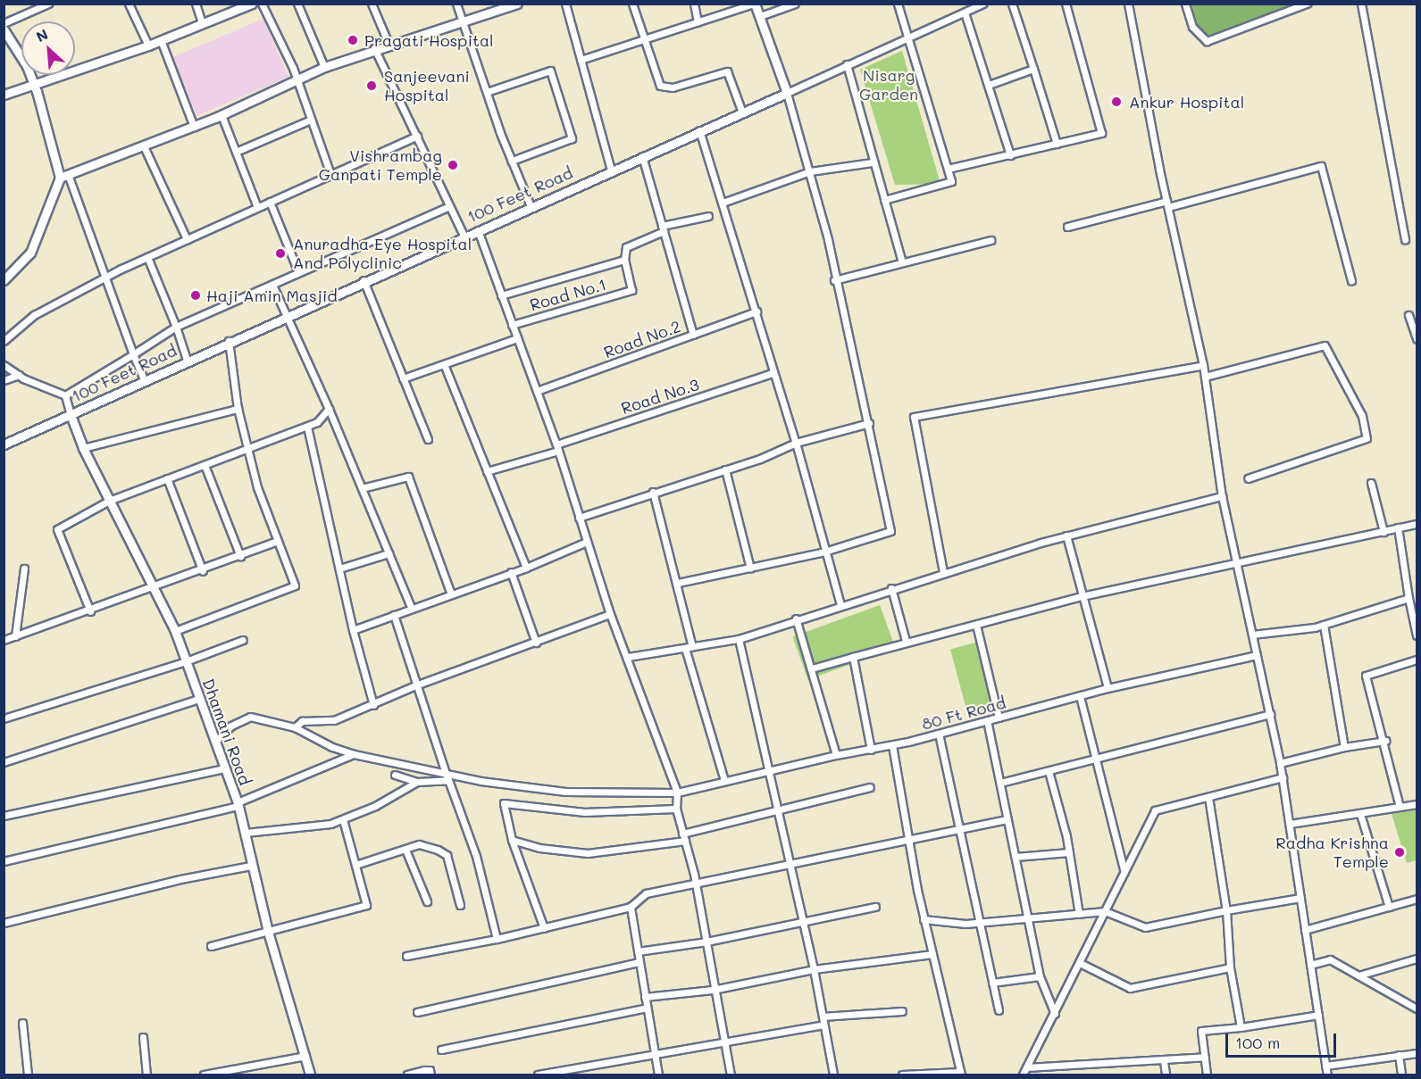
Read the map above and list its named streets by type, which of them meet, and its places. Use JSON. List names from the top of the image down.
{
  "streets": {
    "main road": ["100 Feet Road", "Dhamani Road"],
    "street": [
      "Road No.1",
      "Road No.2",
      "Road No.3",
      "80 Ft Road"
    ]
  },
  "crossings": [
    ["100 Feet Road", "Dhamani Road"]
  ],
  "parks": ["Nisarg Garden"],
  "places": [
    "Pragati Hospital",
    "Sanjeevani Hospital",
    "Ankur Hospital",
    "Vishrambag Ganpati Temple",
    "Anuradha Eye Hospital And Polyclinic",
    "Haji Amin Masjid",
    "Radha Krishna Temple"
  ],
  "scale_bar": "100 m",
  "north": "top left"
}
